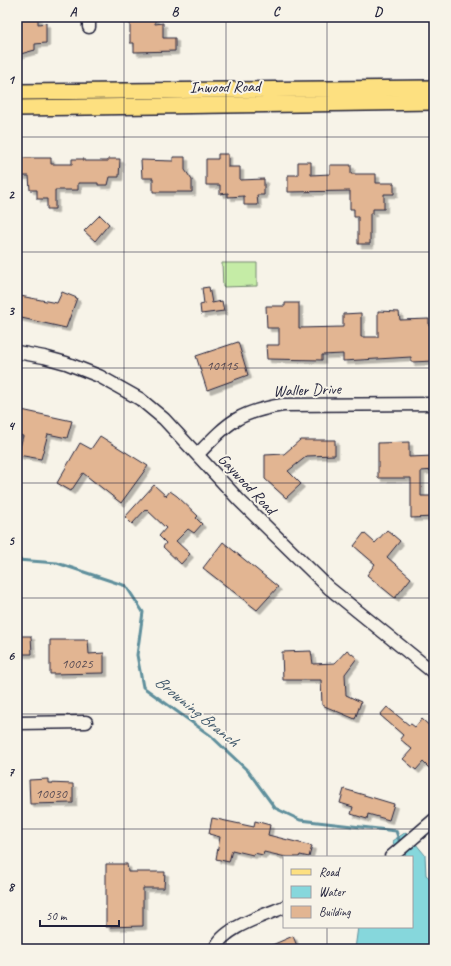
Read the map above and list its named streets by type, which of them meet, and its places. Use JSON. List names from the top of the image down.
{
  "streets": {
    "main road": ["Inwood Road"],
    "street": ["Waller Drive", "Gaywood Road"]
  },
  "crossings": [
    ["Waller Drive", "Gaywood Road"]
  ],
  "water": ["Browning Branch"],
  "house_numbers": ["10115", "10025", "10030"],
  "legend": ["Road", "Water", "Building"],
  "scale_bar": "50 m",
  "grid": {
    "columns": [
      "A",
      "B",
      "C",
      "D"
    ],
    "rows": [
      "1",
      "2",
      "3",
      "4",
      "5",
      "6",
      "7",
      "8"
    ]
  }
}
